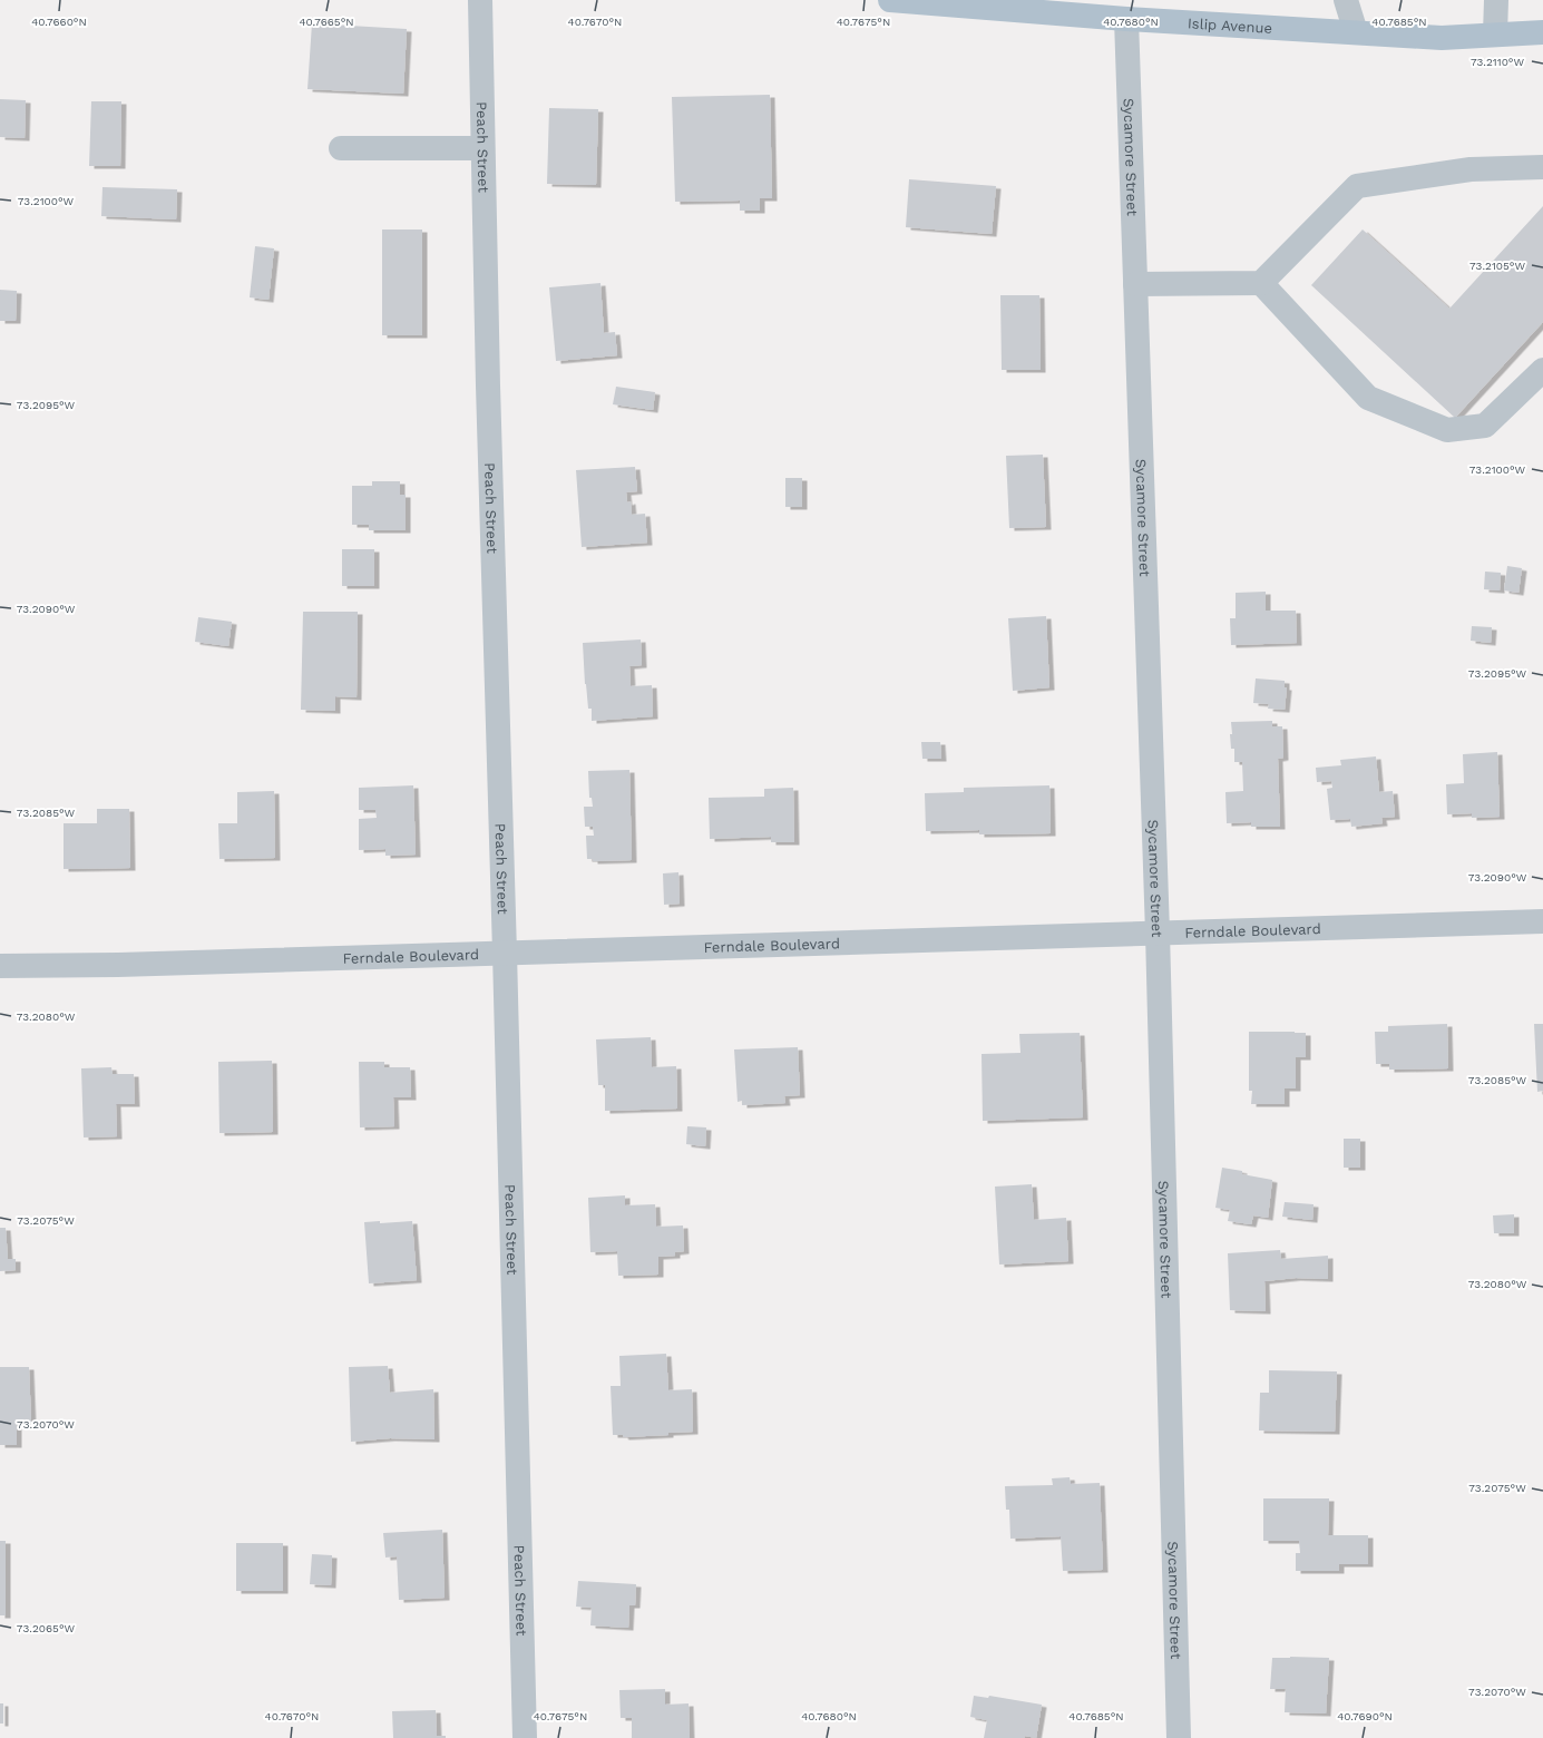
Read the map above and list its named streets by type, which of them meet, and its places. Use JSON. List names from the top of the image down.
{
  "streets": {
    "main road": ["Islip Avenue"],
    "street": ["Peach Street", "Sycamore Street", "Ferndale Boulevard"]
  },
  "crossings": [
    ["Islip Avenue", "Sycamore Street"],
    ["Peach Street", "Ferndale Boulevard"],
    ["Sycamore Street", "Ferndale Boulevard"]
  ],
  "coordinates": [
    "40.7665°N",
    "40.7670°N",
    "40.7675°N",
    "40.7680°N",
    "40.7685°N",
    "40.7660°N",
    "73.2110°W",
    "73.2100°W",
    "73.2105°W",
    "73.2095°W",
    "73.2090°W",
    "73.2085°W",
    "73.2080°W",
    "73.2075°W",
    "73.2070°W",
    "73.2065°W",
    "40.7690°N"
  ]
}
